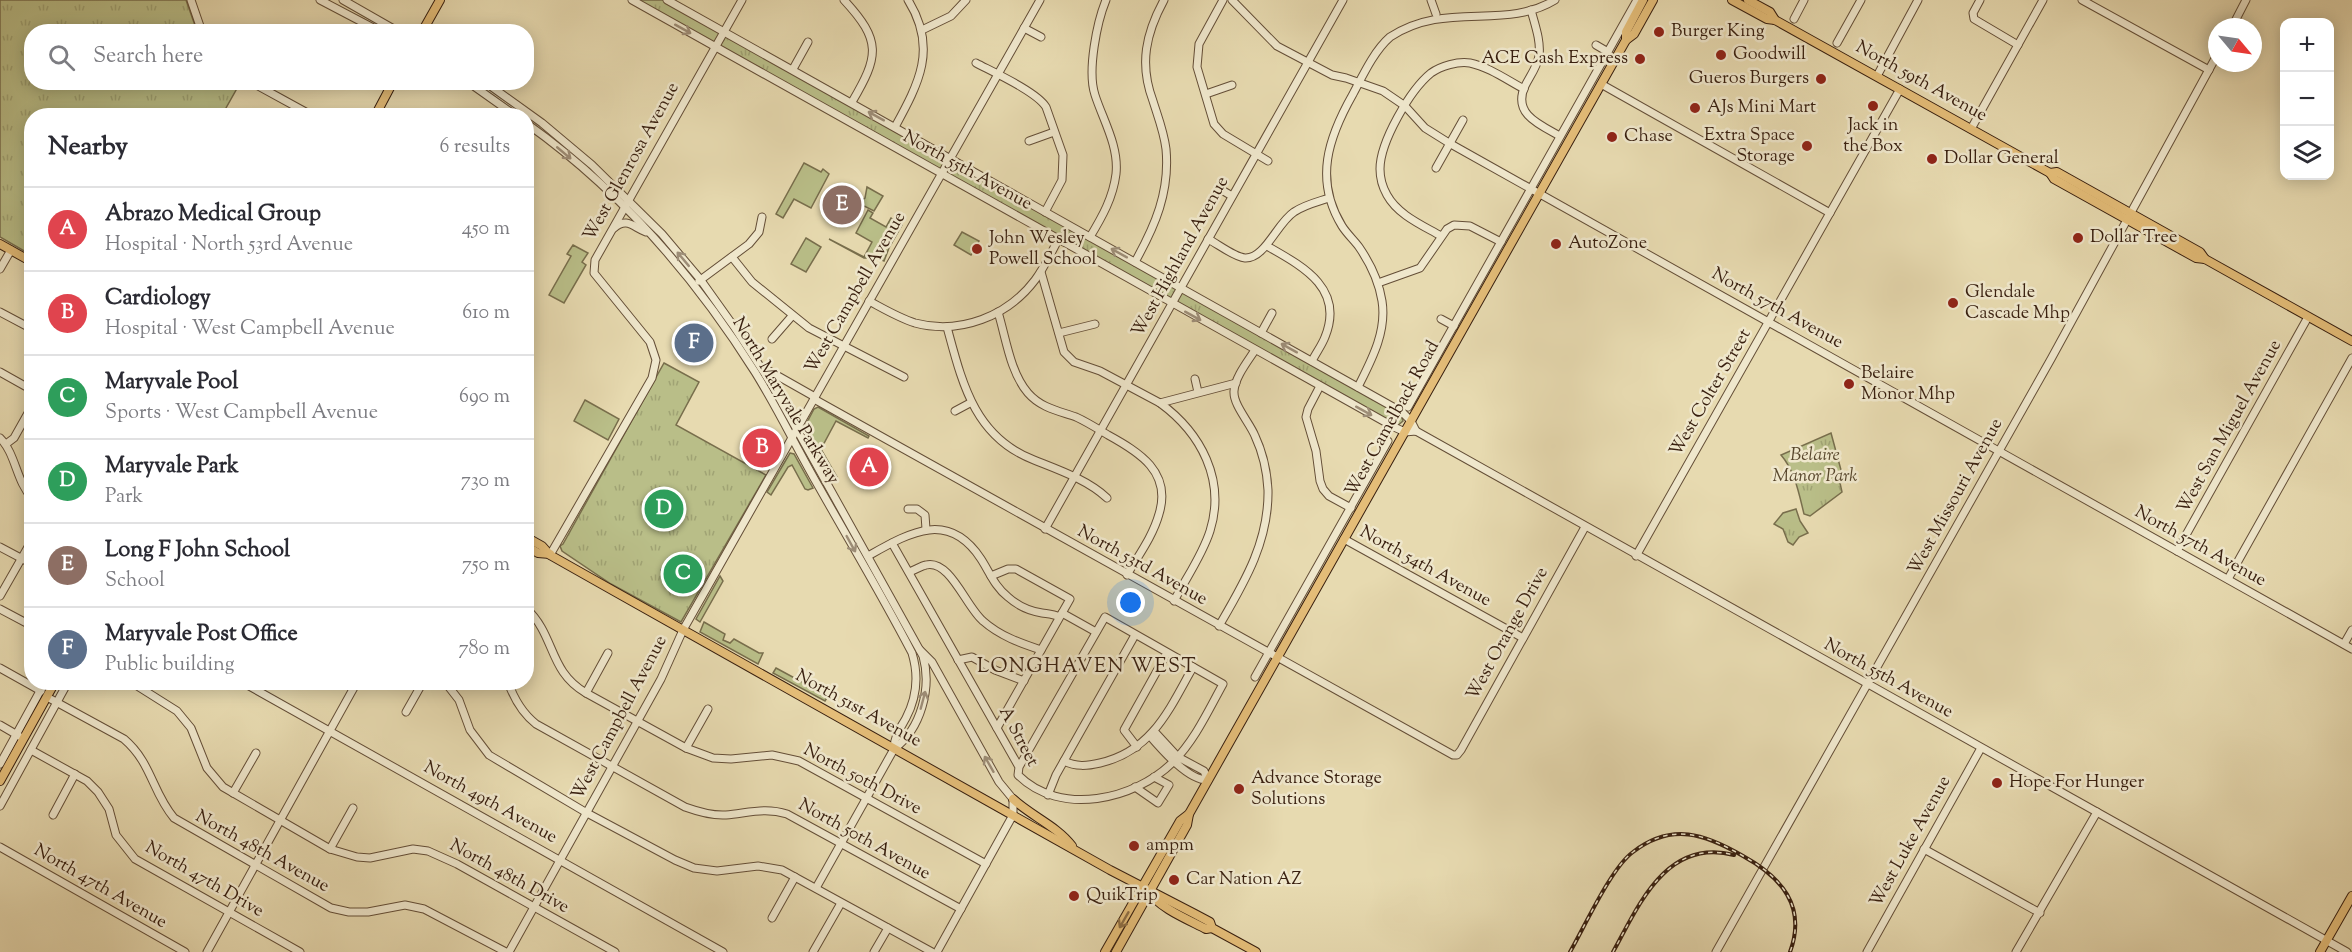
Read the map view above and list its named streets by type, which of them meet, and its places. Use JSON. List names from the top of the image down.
{
  "streets": {
    "main road": ["North 59th Avenue", "West Camelback Road", "North 51st Avenue"],
    "street": [
      "West Glenrosa Avenue",
      "North 55th Avenue",
      "West Highland Avenue",
      "West Campbell Avenue",
      "North 57th Avenue",
      "West Colter Street",
      "North Maryvale Parkway",
      "West San Miguel Avenue",
      "West Missouri Avenue",
      "North 53rd Avenue",
      "North 54th Avenue",
      "West Orange Drive",
      "A Street",
      "North 50th Drive",
      "North 49th Avenue",
      "North 50th Avenue",
      "West Luke Avenue",
      "North 48th Avenue",
      "North 48th Drive",
      "North 47th Drive",
      "North 47th Avenue"
    ]
  },
  "crossings": [
    ["North 59th Avenue", "West Colter Street"],
    ["North 59th Avenue", "West San Miguel Avenue"],
    ["North 59th Avenue", "West Missouri Avenue"],
    ["West Glenrosa Avenue", "North 55th Avenue"],
    ["West Glenrosa Avenue", "North Maryvale Parkway"],
    ["West Glenrosa Avenue", "North 51st Avenue"],
    ["North 55th Avenue", "West Highland Avenue"],
    ["North 55th Avenue", "West Campbell Avenue"],
    ["North 55th Avenue", "West Colter Street"],
    ["North 55th Avenue", "West Camelback Road"],
    ["North 55th Avenue", "West Missouri Avenue"],
    ["North 55th Avenue", "West Orange Drive"],
    ["North 55th Avenue", "West Luke Avenue"],
    ["West Highland Avenue", "North 57th Avenue"],
    ["West Highland Avenue", "North 53rd Avenue"],
    ["West Campbell Avenue", "North Maryvale Parkway"],
    ["West Campbell Avenue", "North 53rd Avenue"],
    ["West Campbell Avenue", "North 51st Avenue"],
    ["West Campbell Avenue", "North 50th Drive"],
    ["West Campbell Avenue", "North 49th Avenue"],
    ["West Campbell Avenue", "North 50th Avenue"],
    ["West Campbell Avenue", "North 48th Avenue"],
    ["West Campbell Avenue", "North 48th Drive"],
    ["North 57th Avenue", "West Colter Street"],
    ["North 57th Avenue", "West Camelback Road"],
    ["North 57th Avenue", "West San Miguel Avenue"],
    ["North 57th Avenue", "West Missouri Avenue"],
    ["North Maryvale Parkway", "North 53rd Avenue"],
    ["North Maryvale Parkway", "North 51st Avenue"],
    ["West Camelback Road", "North 53rd Avenue"],
    ["West Camelback Road", "North 54th Avenue"],
    ["West Camelback Road", "North 51st Avenue"],
    ["North 53rd Avenue", "West Orange Drive"],
    ["North 54th Avenue", "West Orange Drive"]
  ],
  "districts": ["LONGHAVEN WEST"],
  "parks": ["Belaire Manor Park"],
  "places": [
    "Burger King",
    "Goodwill",
    "ACE Cash Express",
    "Gueros Burgers",
    "Jack in the Box",
    "AJs Mini Mart",
    "Chase",
    "Extra Space Storage",
    "Dollar General",
    "Dollar Tree",
    "AutoZone",
    "John Wesley Powell School",
    "Glendale Cascade Mhp",
    "Belaire Monor Mhp",
    "Hope For Hunger",
    "Advance Storage Solutions",
    "ampm",
    "Car Nation AZ",
    "QuikTrip"
  ],
  "north": "bottom right",
  "page": {
    "map_buttons": ["+", "−"],
    "search": "Search here",
    "heading": ["Nearby", "6 results"],
    "pins": [
      "E",
      "F",
      "B",
      "A",
      "D",
      "C"
    ],
    "list": [
      {
        "mark": "A",
        "name": "Abrazo Medical Group",
        "note": "Hospital · North 53rd Avenue",
        "value": "450 m"
      },
      {
        "mark": "B",
        "name": "Cardiology",
        "note": "Hospital · West Campbell Avenue",
        "value": "610 m"
      },
      {
        "mark": "C",
        "name": "Maryvale Pool",
        "note": "Sports · West Campbell Avenue",
        "value": "690 m"
      },
      {
        "mark": "D",
        "name": "Maryvale Park",
        "note": "Park",
        "value": "730 m"
      },
      {
        "mark": "E",
        "name": "Long F John School",
        "note": "School",
        "value": "750 m"
      },
      {
        "mark": "F",
        "name": "Maryvale Post Office",
        "note": "Public building",
        "value": "780 m"
      }
    ]
  }
}
